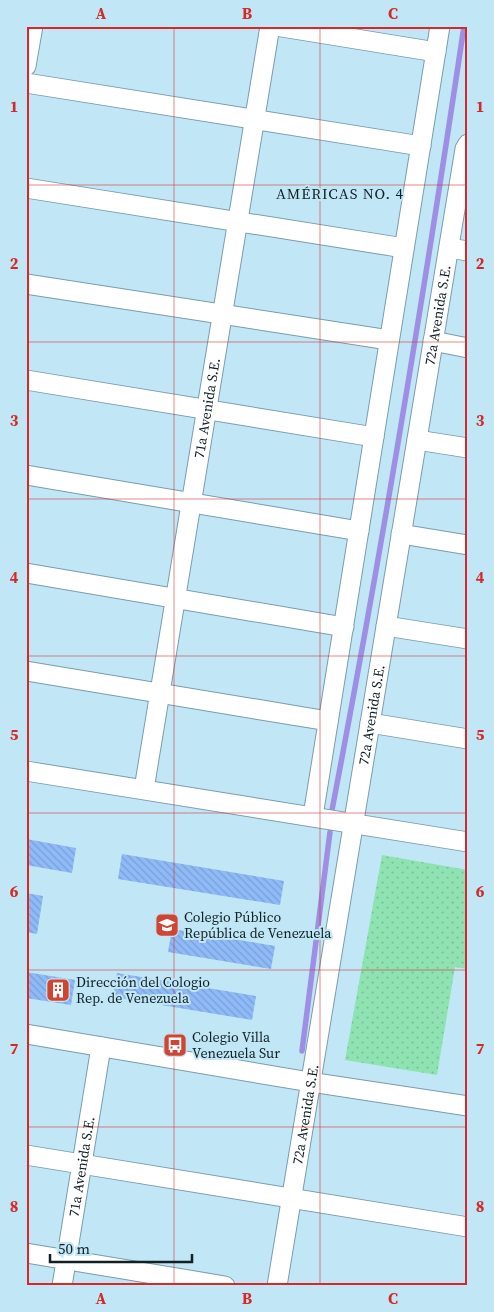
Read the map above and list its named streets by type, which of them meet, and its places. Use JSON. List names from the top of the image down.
{
  "streets": {
    "street": ["72a Avenida S.E.", "71a Avenida S.E."]
  },
  "districts": ["AMÉRICAS NO. 4"],
  "places": {
    "school or university": ["Colegio Público República de Venezuela"],
    "building": ["Dirección del Cologio Rep. de Venezuela"],
    "bus stop": ["Colegio Villa Venezuela Sur"]
  },
  "scale_bar": "50 m",
  "grid": {
    "columns": ["A", "B", "C"],
    "rows": [
      "1",
      "2",
      "3",
      "4",
      "5",
      "6",
      "7",
      "8"
    ]
  }
}
